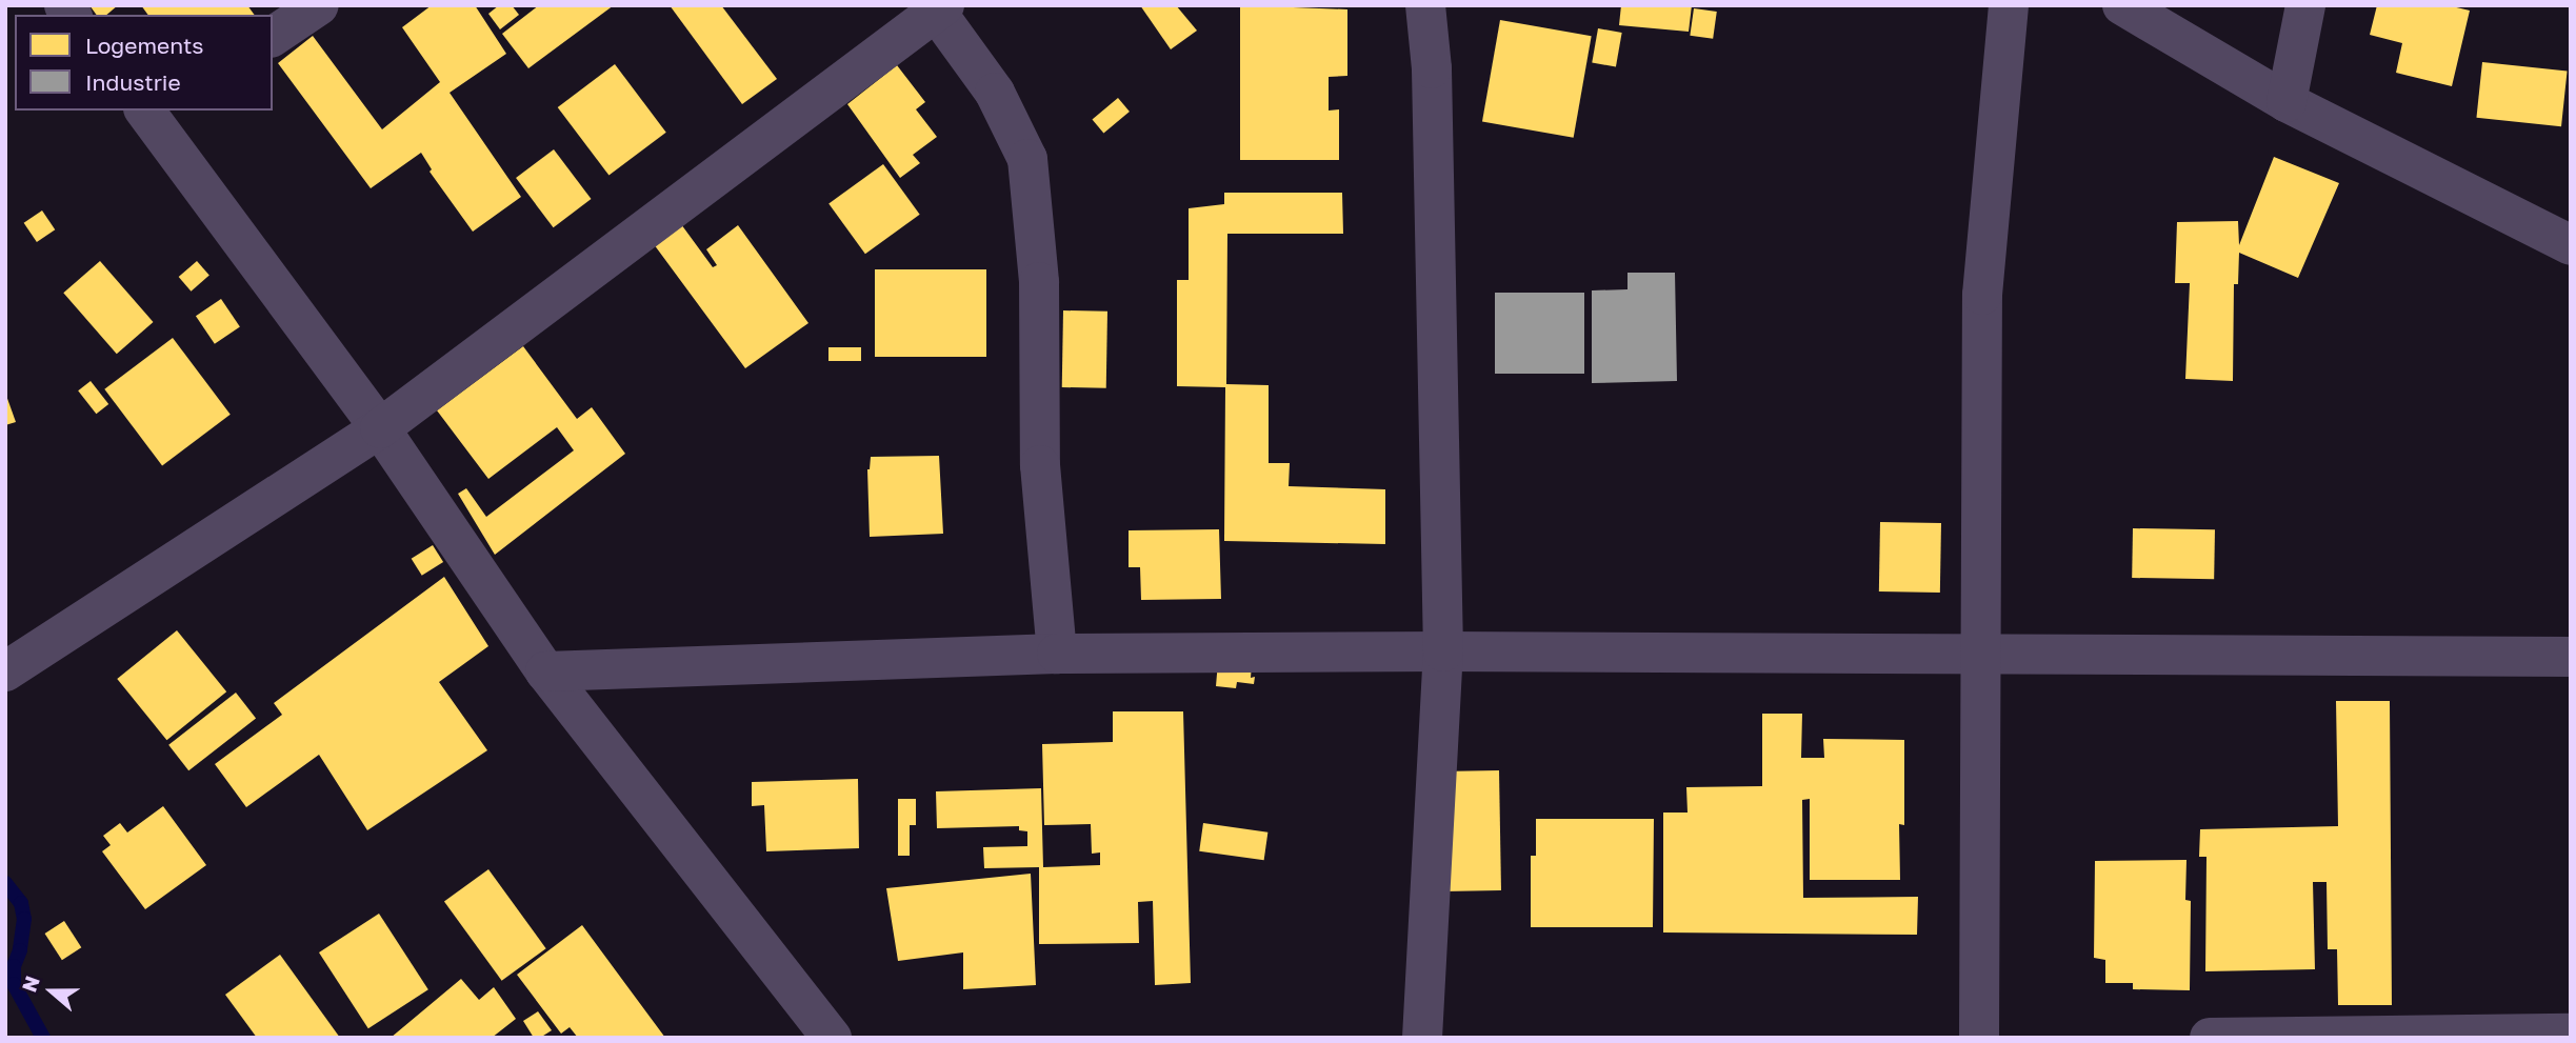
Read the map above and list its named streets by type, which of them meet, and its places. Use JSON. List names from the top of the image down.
{
  "legend": ["Logements", "Industrie"],
  "north": "left"
}
